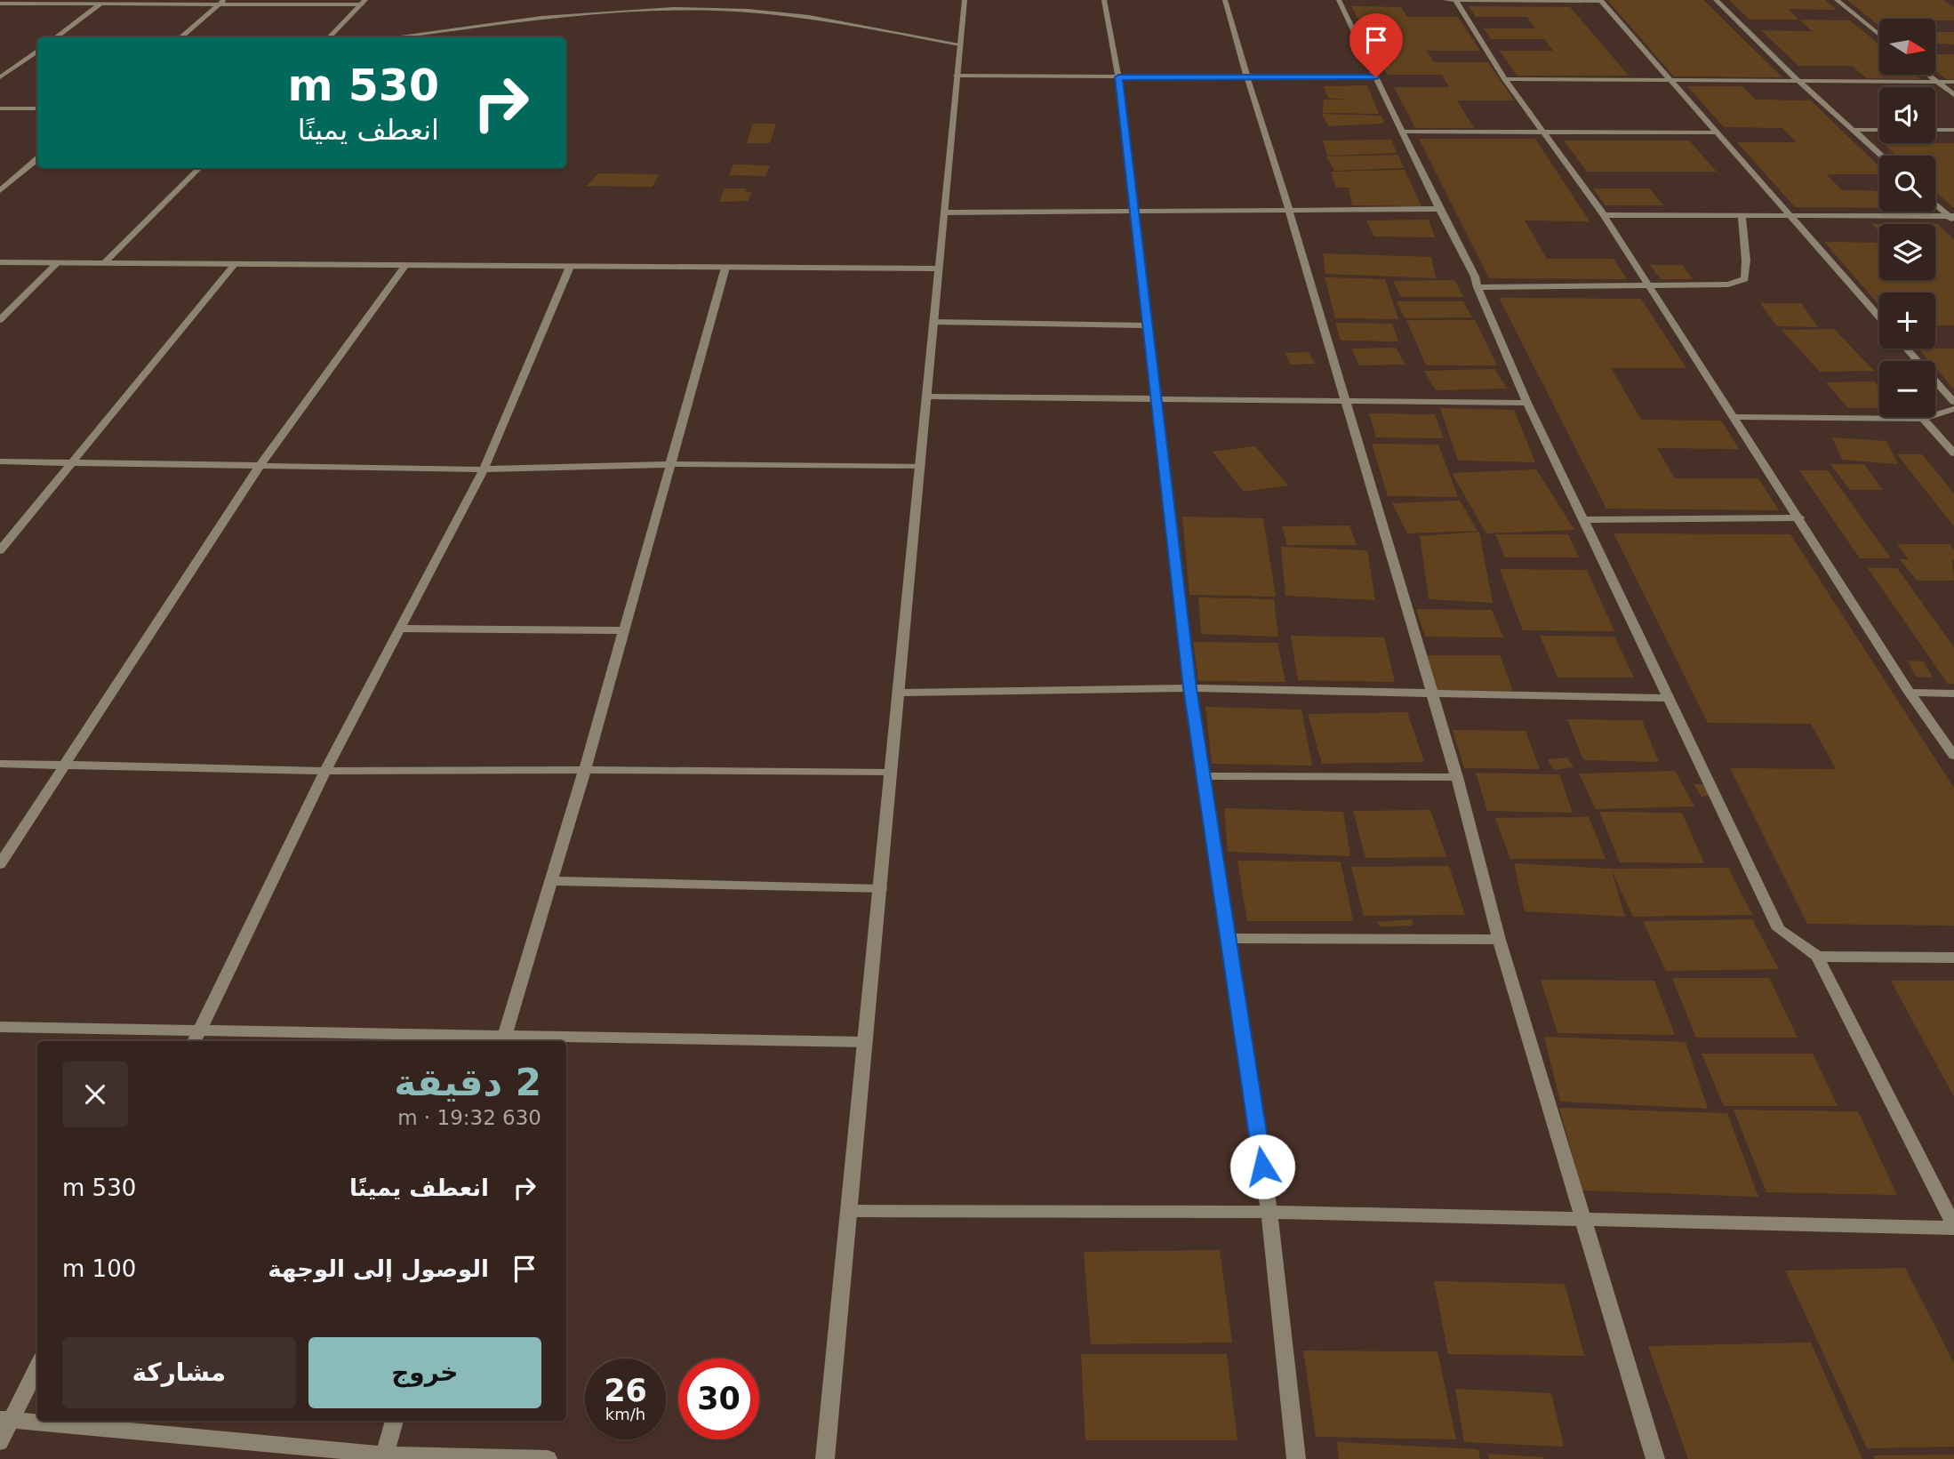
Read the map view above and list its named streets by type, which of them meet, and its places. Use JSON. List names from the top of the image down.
{
  "north": "right",
  "page": {
    "map_buttons": ["+", "−"],
    "turn": ["530 m", "انعطف يمينًا"],
    "heading": ["2 دقيقة", "630 m · 19:32"],
    "list": [
      {
        "name": "انعطف يمينًا",
        "value": "530 m"
      },
      {
        "name": "الوصول إلى الوجهة",
        "value": "100 m"
      }
    ],
    "buttons": ["خروج", "مشاركة"],
    "speed": "26 km/h",
    "limit": "30"
  }
}
